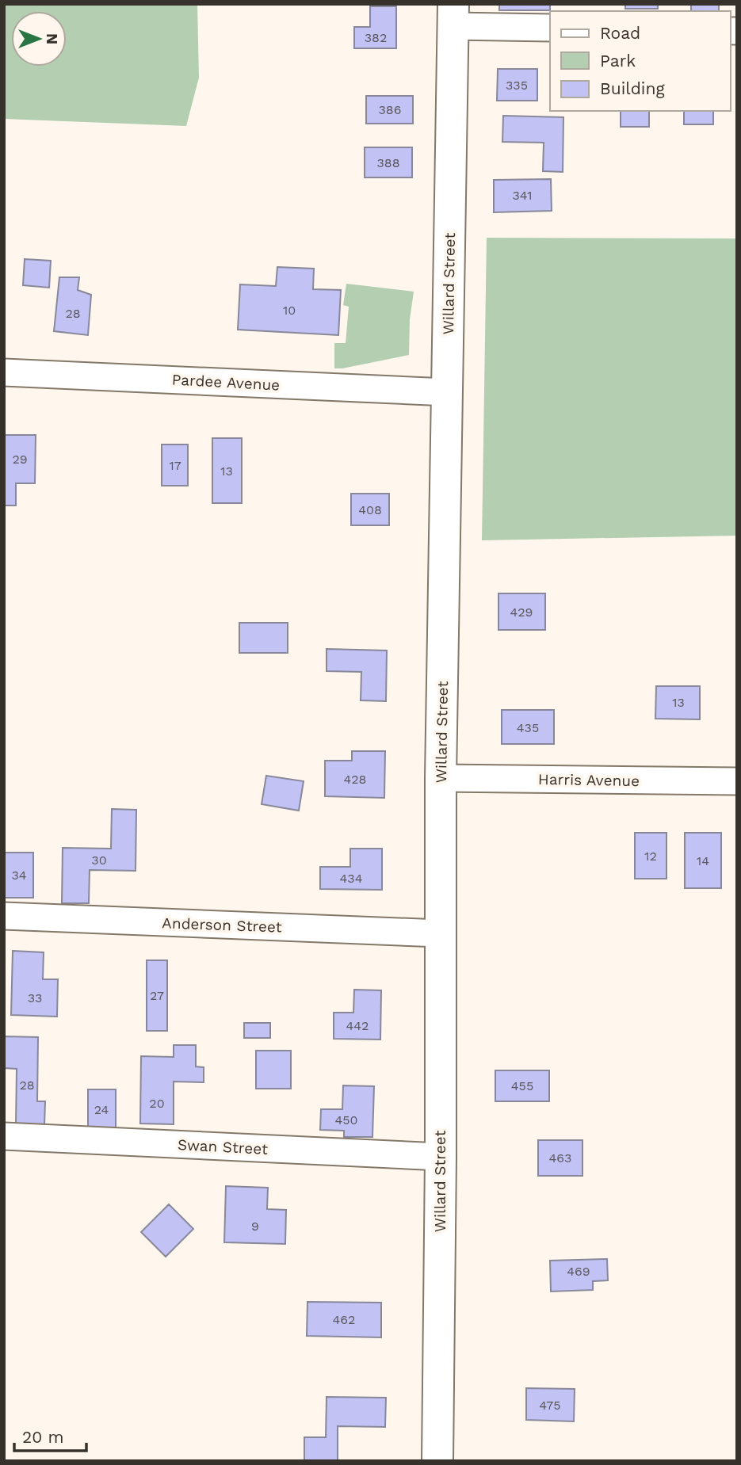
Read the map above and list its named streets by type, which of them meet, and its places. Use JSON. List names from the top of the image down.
{
  "streets": {
    "street": [
      "Willard Street",
      "Pardee Avenue",
      "Harris Avenue",
      "Anderson Street",
      "Swan Street"
    ]
  },
  "crossings": [
    ["Willard Street", "Pardee Avenue"],
    ["Willard Street", "Harris Avenue"],
    ["Willard Street", "Anderson Street"],
    ["Willard Street", "Swan Street"]
  ],
  "house_numbers": [
    "382",
    "335",
    "386",
    "388",
    "341",
    "10",
    "28",
    "29",
    "17",
    "13",
    "408",
    "429",
    "13",
    "435",
    "428",
    "12",
    "30",
    "14",
    "34",
    "434",
    "27",
    "33",
    "442",
    "28",
    "455",
    "20",
    "24",
    "450",
    "463",
    "9",
    "469",
    "462",
    "475"
  ],
  "legend": ["Road", "Park", "Building"],
  "scale_bar": "20 m",
  "north": "right"
}
